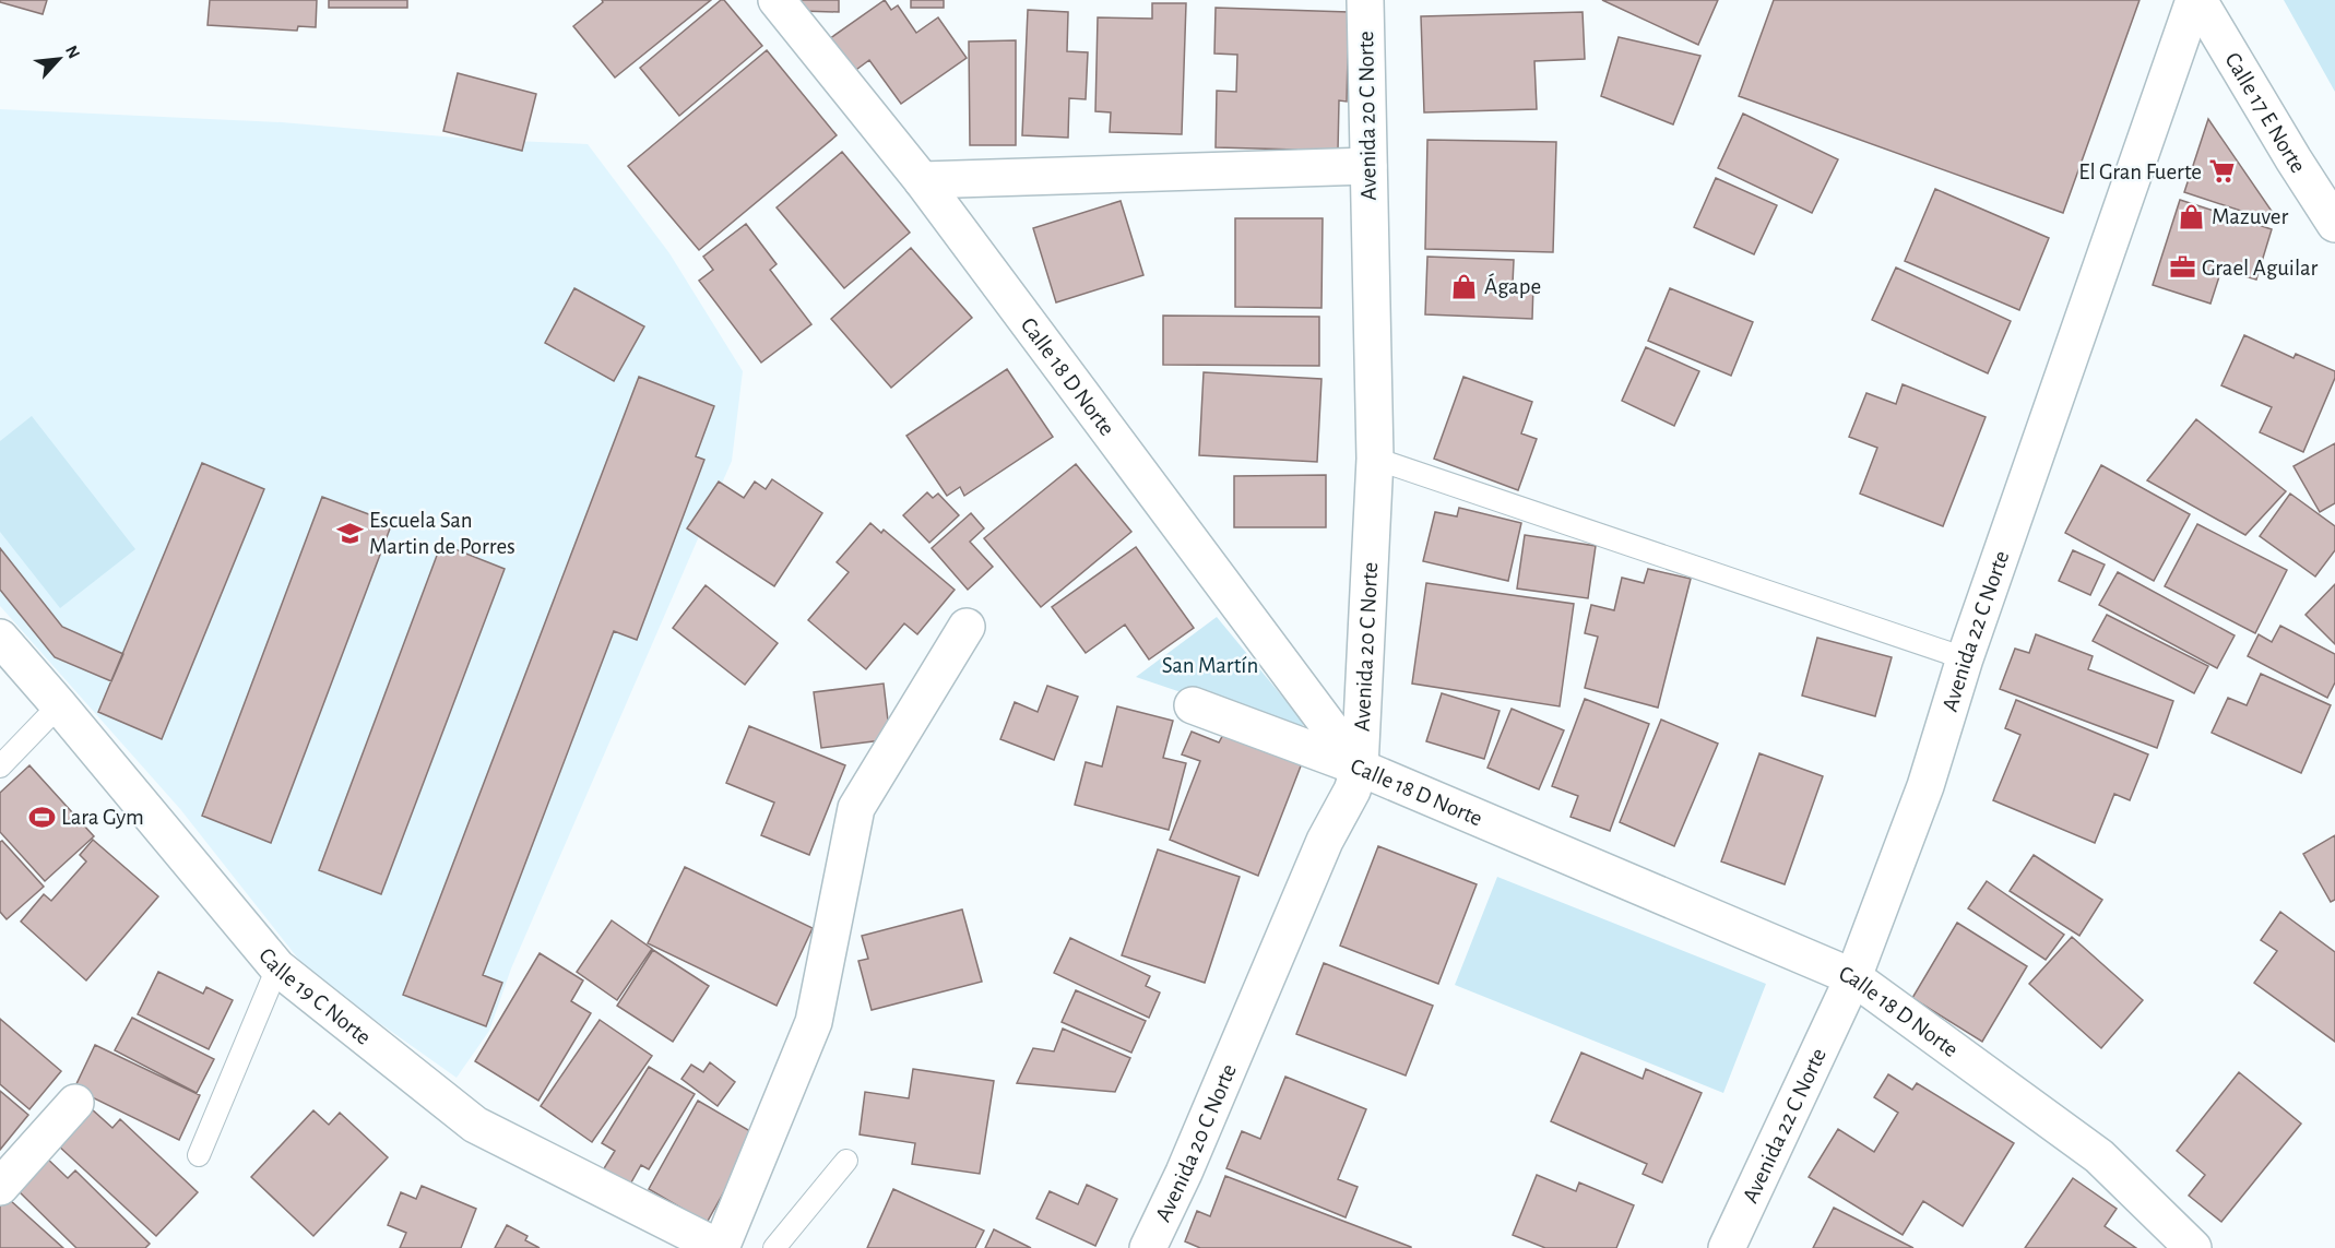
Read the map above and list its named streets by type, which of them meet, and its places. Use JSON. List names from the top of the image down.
{
  "streets": {
    "street": [
      "Calle 17 E Norte",
      "Avenida 20 C Norte",
      "Calle 18 D Norte",
      "Avenida 22 C Norte",
      "Calle 19 C Norte"
    ]
  },
  "crossings": [
    ["Calle 17 E Norte", "Avenida 22 C Norte"],
    ["Avenida 20 C Norte", "Calle 18 D Norte"],
    ["Calle 18 D Norte", "Avenida 22 C Norte"]
  ],
  "parks": ["San Martín"],
  "places": {
    "supermarket": ["El Gran Fuerte"],
    "shop": ["Mazuver", "Ágape"],
    "office": ["Grael Aguilar"],
    "school or university": ["Escuela San Martin de Porres"],
    "sports": ["Lara Gym"]
  },
  "north": "top right"
}
